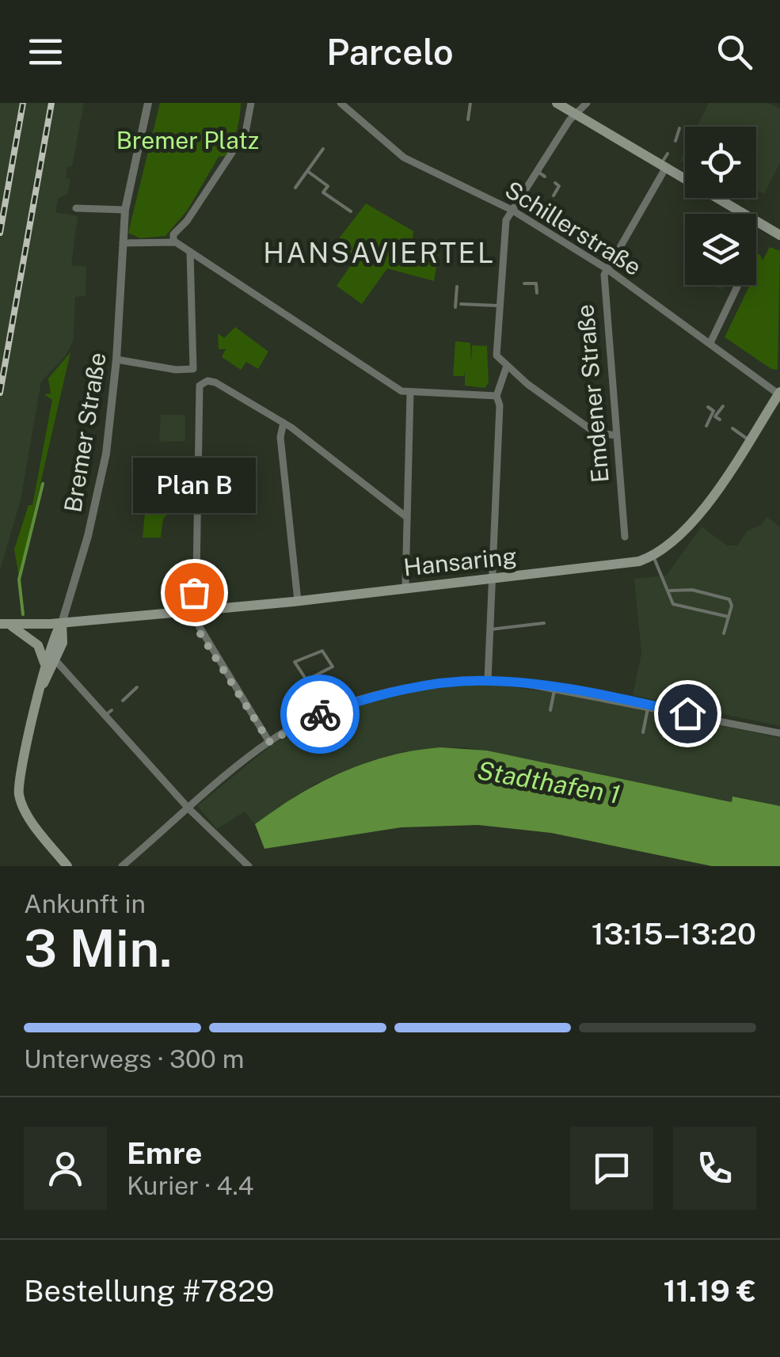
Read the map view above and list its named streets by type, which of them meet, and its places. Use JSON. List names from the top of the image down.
{
  "streets": {
    "main road": ["Hansaring"],
    "street": ["Schillerstraße", "Emdener Straße", "Bremer Straße"]
  },
  "crossings": [
    ["Schillerstraße", "Emdener Straße"],
    ["Schillerstraße", "Hansaring"],
    ["Bremer Straße", "Hansaring"]
  ],
  "districts": ["HANSAVIERTEL"],
  "water": ["Stadthafen 1"],
  "parks": ["Bremer Platz"],
  "places": ["Plan B"],
  "page": {
    "header": "Parcelo",
    "bubble": "Plan B",
    "heading": ["3 Min.", "Ankunft in", "13:15–13:20"],
    "panel": [
      "Emre",
      "Kurier · 4.4",
      "Bestellung #7829",
      "11.19 €"
    ],
    "bar": "Unterwegs · 300 m"
  }
}
